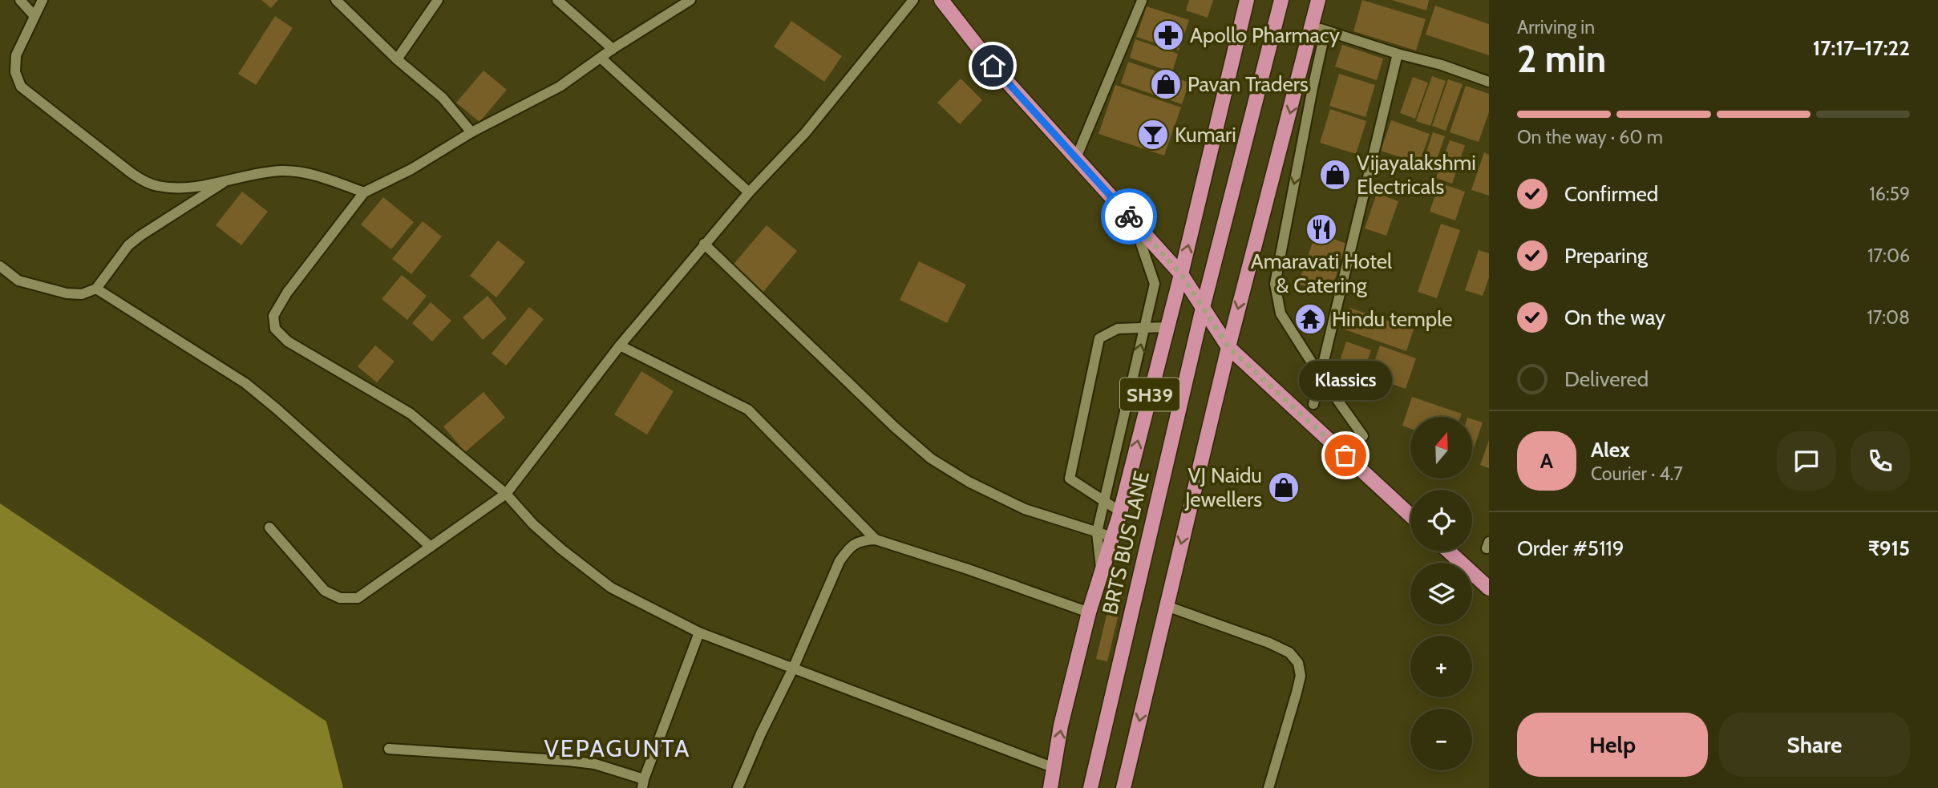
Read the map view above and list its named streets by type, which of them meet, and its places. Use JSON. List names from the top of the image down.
{
  "streets": {
    "main road": ["SH39", "BRTS BUS LANE"]
  },
  "districts": ["VEPAGUNTA"],
  "places": {
    "pharmacy": ["Apollo Pharmacy"],
    "shop": ["Pavan Traders", "Vijayalakshmi Electricals", "VJ Naidu Jewellers"],
    "bar": ["Kumari"],
    "restaurant": ["Amaravati Hotel & Catering"],
    "temple": ["Hindu temple"],
    "other": ["Klassics"]
  },
  "north": "top",
  "page": {
    "heading": ["2 min", "Arriving in", "17:17–17:22"],
    "panel": [
      "Alex",
      "Courier · 4.7",
      "Order #5119",
      "₹915"
    ],
    "bar": "On the way · 60 m",
    "list": [
      ["Confirmed", "16:59"],
      ["Preparing", "17:06"],
      ["On the way", "17:08"],
      "Delivered"
    ],
    "bubble": "Klassics",
    "map_buttons": ["+", "−"],
    "round": "A",
    "buttons": ["Help", "Share"]
  }
}
